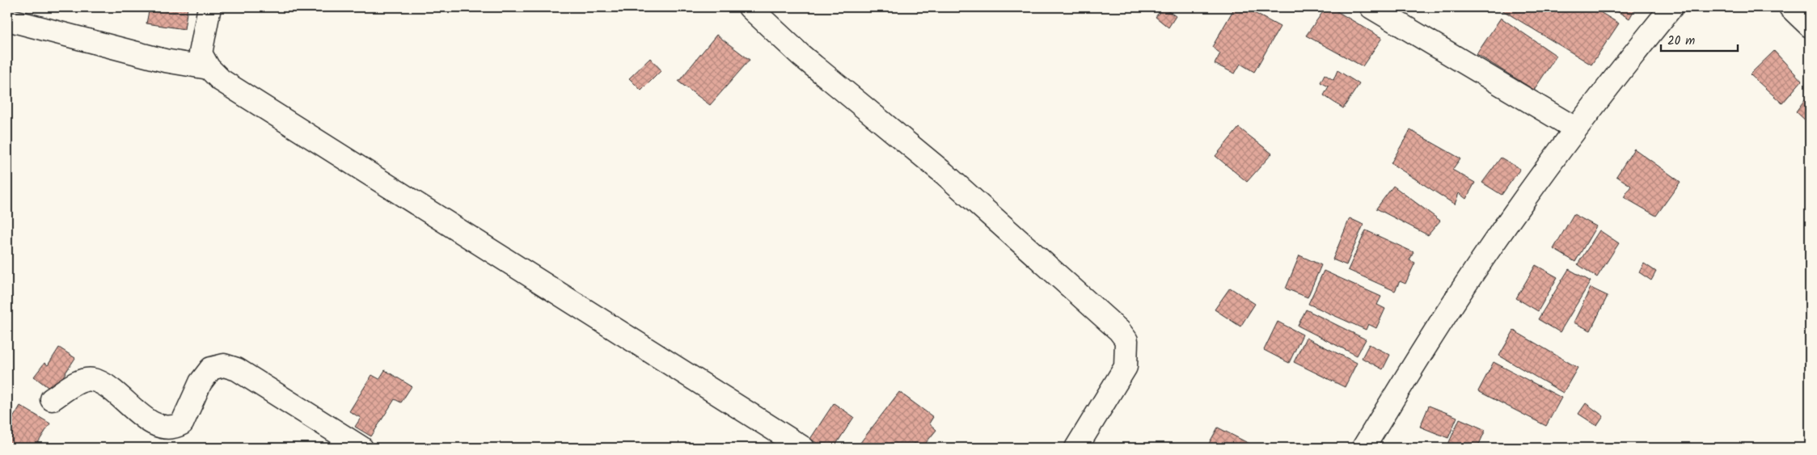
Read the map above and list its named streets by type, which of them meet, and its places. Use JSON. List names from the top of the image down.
{
  "scale_bar": "20 m"
}
